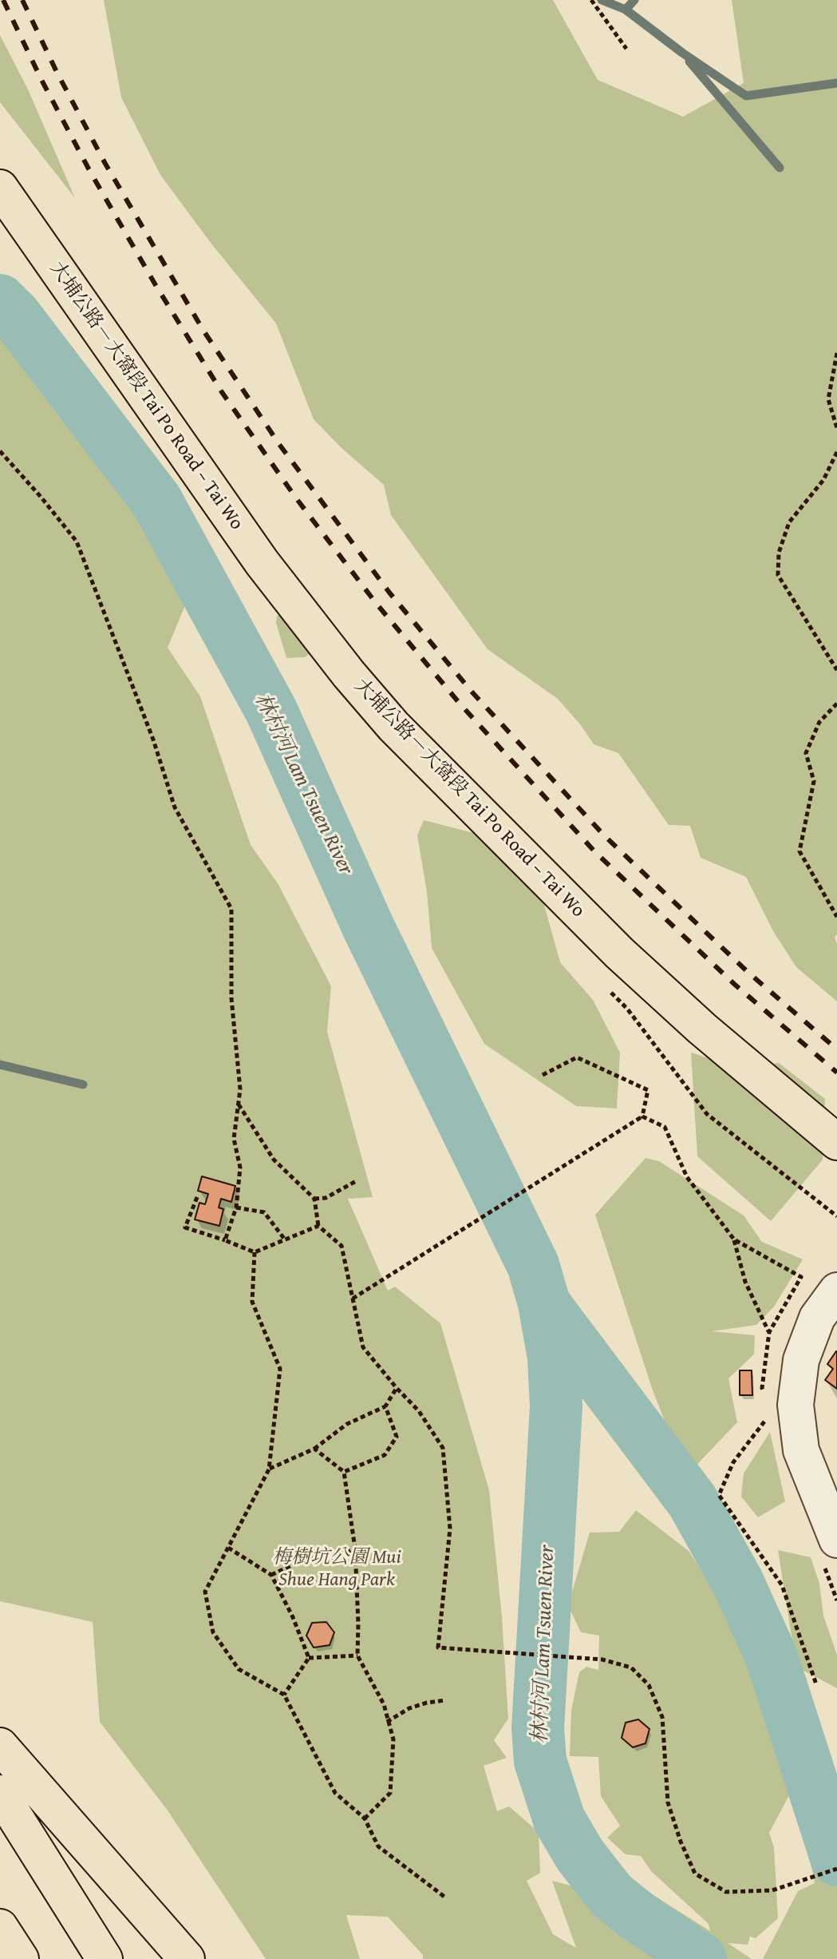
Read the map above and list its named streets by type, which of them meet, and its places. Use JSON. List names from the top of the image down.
{
  "streets": {
    "main road": ["大埔公路－大窩段 Tai Po Road – Tai Wo"]
  },
  "water": ["林村河 Lam Tsuen River"],
  "parks": ["梅樹坑公園 Mui Shue Hang Park"]
}
